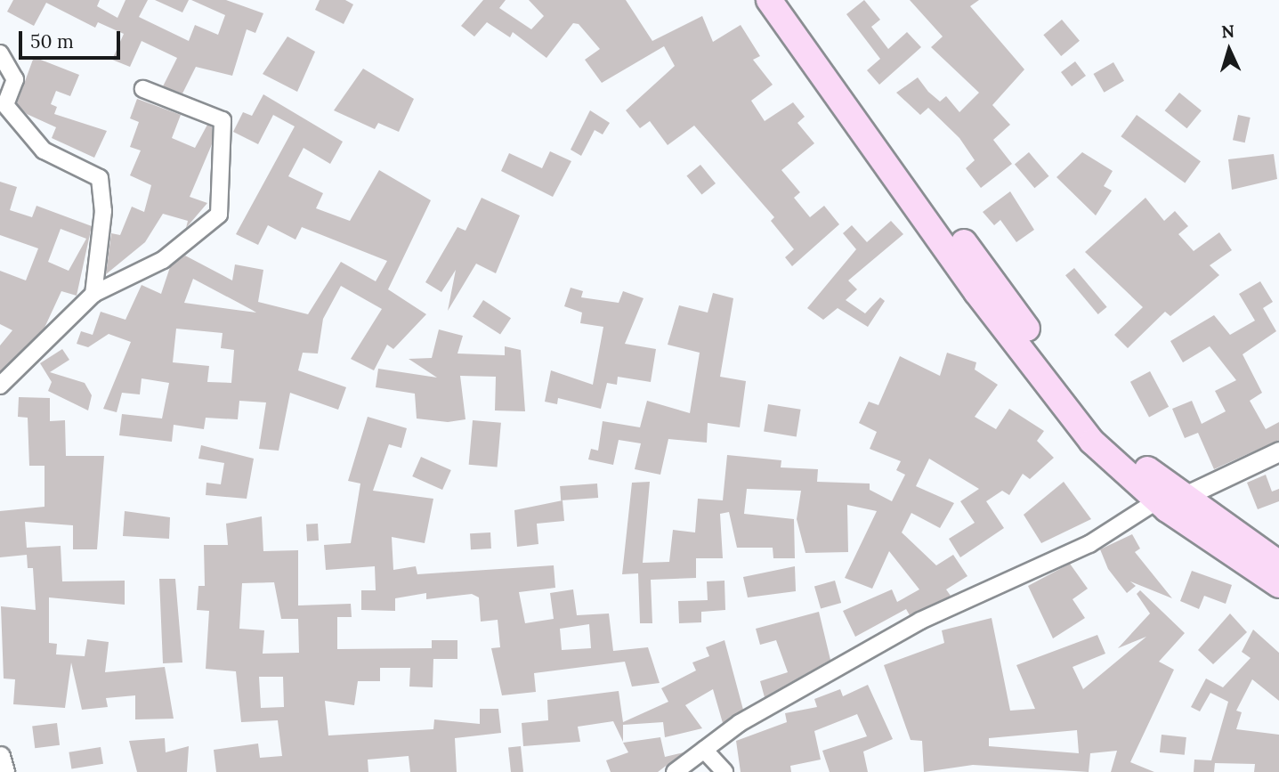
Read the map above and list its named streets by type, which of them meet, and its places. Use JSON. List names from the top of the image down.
{
  "scale_bar": "50 m",
  "north": "top"
}
